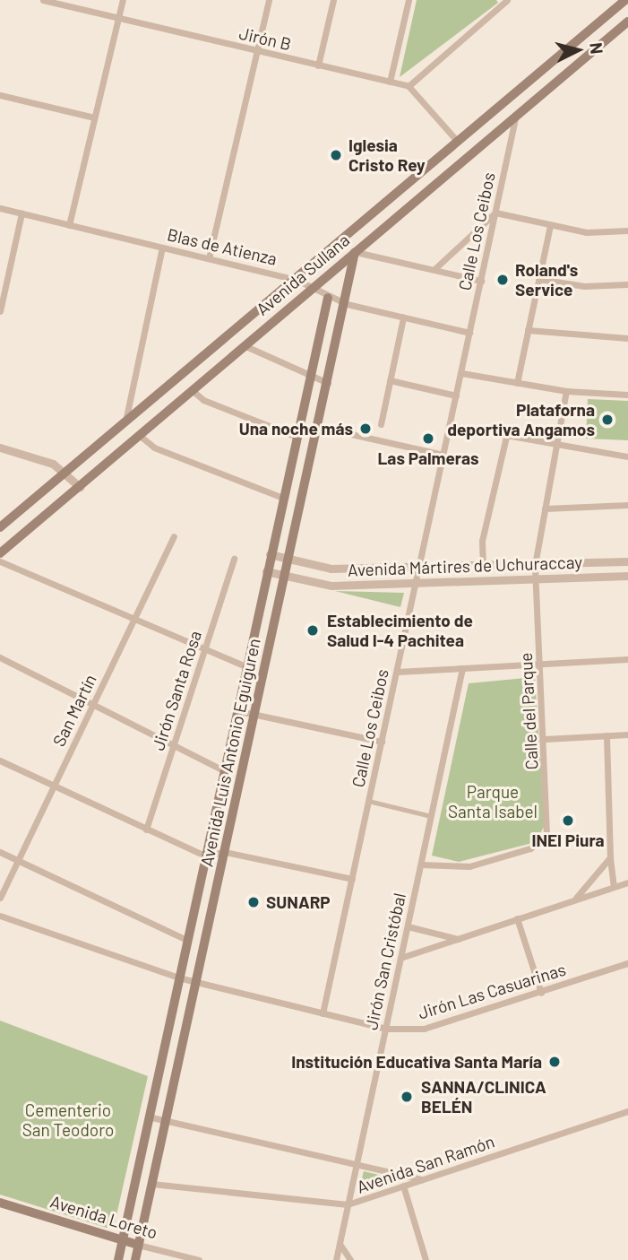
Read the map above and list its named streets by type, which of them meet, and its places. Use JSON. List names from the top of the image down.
{
  "streets": {
    "main road": ["Avenida Sullana", "Avenida Luis Antonio Eguiguren", "Avenida Loreto"],
    "street": [
      "Jirón B",
      "Calle Los Ceibos",
      "Blas de Atienza",
      "Avenida Mártires de Uchuraccay",
      "Jirón Santa Rosa",
      "San Martín",
      "Calle del Parque",
      "Jirón San Cristóbal",
      "Jirón Las Casuarinas",
      "Avenida San Ramón"
    ]
  },
  "crossings": [
    ["Calle Los Ceibos", "Blas de Atienza"],
    ["Calle Los Ceibos", "Avenida Sullana"],
    ["Calle Los Ceibos", "Avenida Mártires de Uchuraccay"],
    ["Calle Los Ceibos", "Jirón Las Casuarinas"],
    ["Blas de Atienza", "Avenida Sullana"],
    ["Blas de Atienza", "Avenida Luis Antonio Eguiguren"],
    ["Avenida Sullana", "Avenida Luis Antonio Eguiguren"],
    ["Avenida Mártires de Uchuraccay", "Calle del Parque"],
    ["Avenida Mártires de Uchuraccay", "Avenida Luis Antonio Eguiguren"],
    ["Calle del Parque", "Jirón San Cristóbal"],
    ["Avenida Luis Antonio Eguiguren", "Jirón Las Casuarinas"],
    ["Avenida Luis Antonio Eguiguren", "Avenida San Ramón"],
    ["Avenida Luis Antonio Eguiguren", "Avenida Loreto"],
    ["Jirón San Cristóbal", "Jirón Las Casuarinas"],
    ["Jirón San Cristóbal", "Avenida San Ramón"]
  ],
  "parks": ["Parque Santa Isabel", "Cementerio San Teodoro"],
  "places": [
    "Iglesia Cristo Rey",
    "Roland's Service",
    "Plataforna deportiva Angamos",
    "Una noche más",
    "Las Palmeras",
    "Establecimiento de Salud I-4 Pachitea",
    "INEI Piura",
    "SUNARP",
    "Institución Educativa Santa María",
    "SANNA/CLINICA BELÉN"
  ],
  "north": "right"
}
